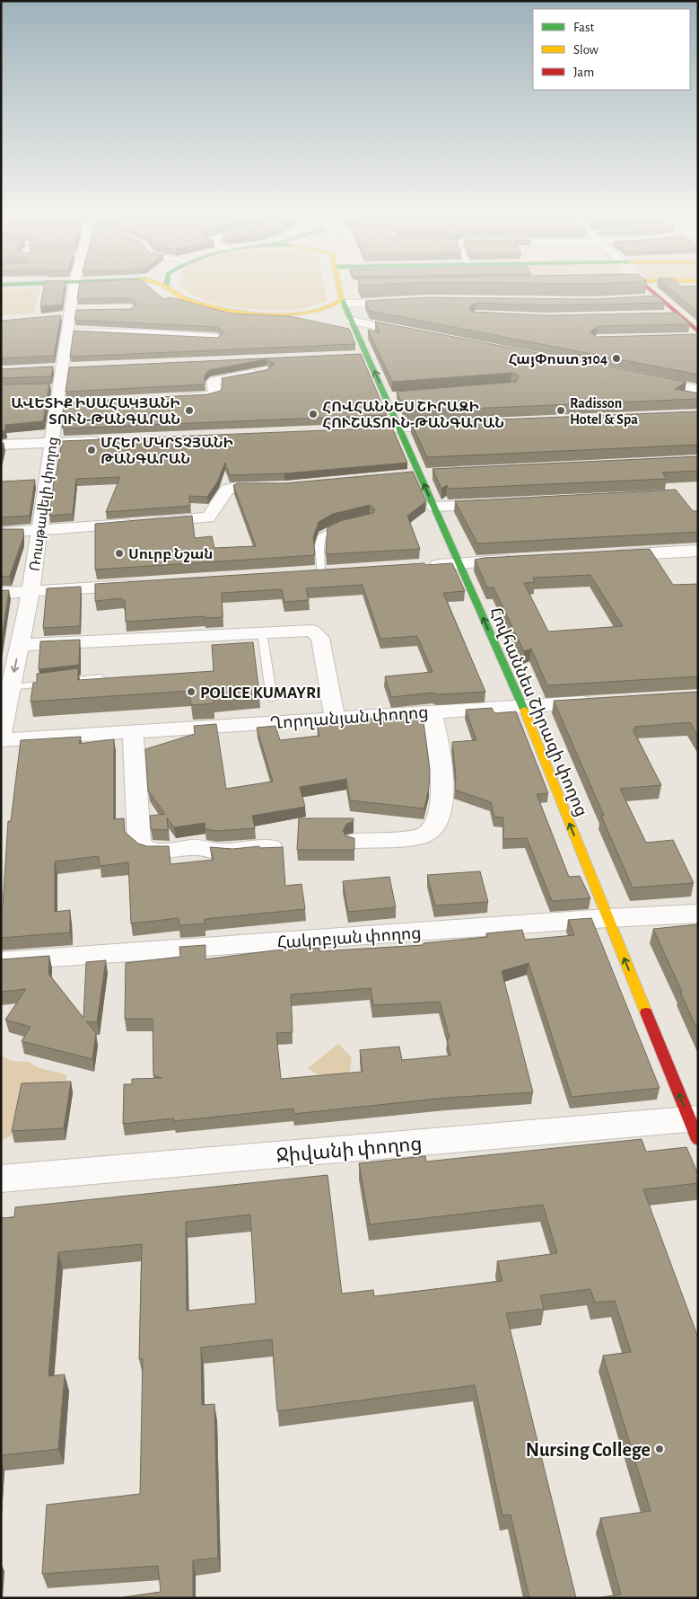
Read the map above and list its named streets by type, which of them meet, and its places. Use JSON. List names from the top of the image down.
{
  "streets": {
    "main road": ["Հովհաննես Շիրազի փողոց"],
    "street": [
      "Ռուսթավելի փողոց",
      "Ղորղանյան փողոց",
      "Հակոբյան փողոց",
      "Ջիվանի փողոց"
    ]
  },
  "crossings": [
    ["Ռուսթավելի փողոց", "Ղորղանյան փողոց"],
    ["Հովհաննես Շիրազի փողոց", "Ղորղանյան փողոց"],
    ["Հովհաննես Շիրազի փողոց", "Հակոբյան փողոց"],
    ["Հովհաննես Շիրազի փողոց", "Ջիվանի փողոց"]
  ],
  "one_way": ["Հովհաննես Շիրազի փողոց"],
  "places": [
    "ՀայՓոստ 3104",
    "ԱՎԵՏԻՔ ԻՍԱՀԱԿՅԱՆԻ ՏՈՒՆ-ԹԱՆԳԱՐԱՆ",
    "Radisson Hotel & Spa",
    "ՀՈՎՀԱՆՆԵՍ ՇԻՐԱԶԻ ՀՈՒՇԱՏՈՒՆ-ԹԱՆԳԱՐԱՆ",
    "ՄՀԵՐ ՄԿՐՏՉՅԱՆԻ ԹԱՆԳԱՐԱՆ",
    "Սուրբ Նշան",
    "POLICE KUMAYRI",
    "Nursing College"
  ],
  "legend": ["Fast", "Slow", "Jam"]
}
